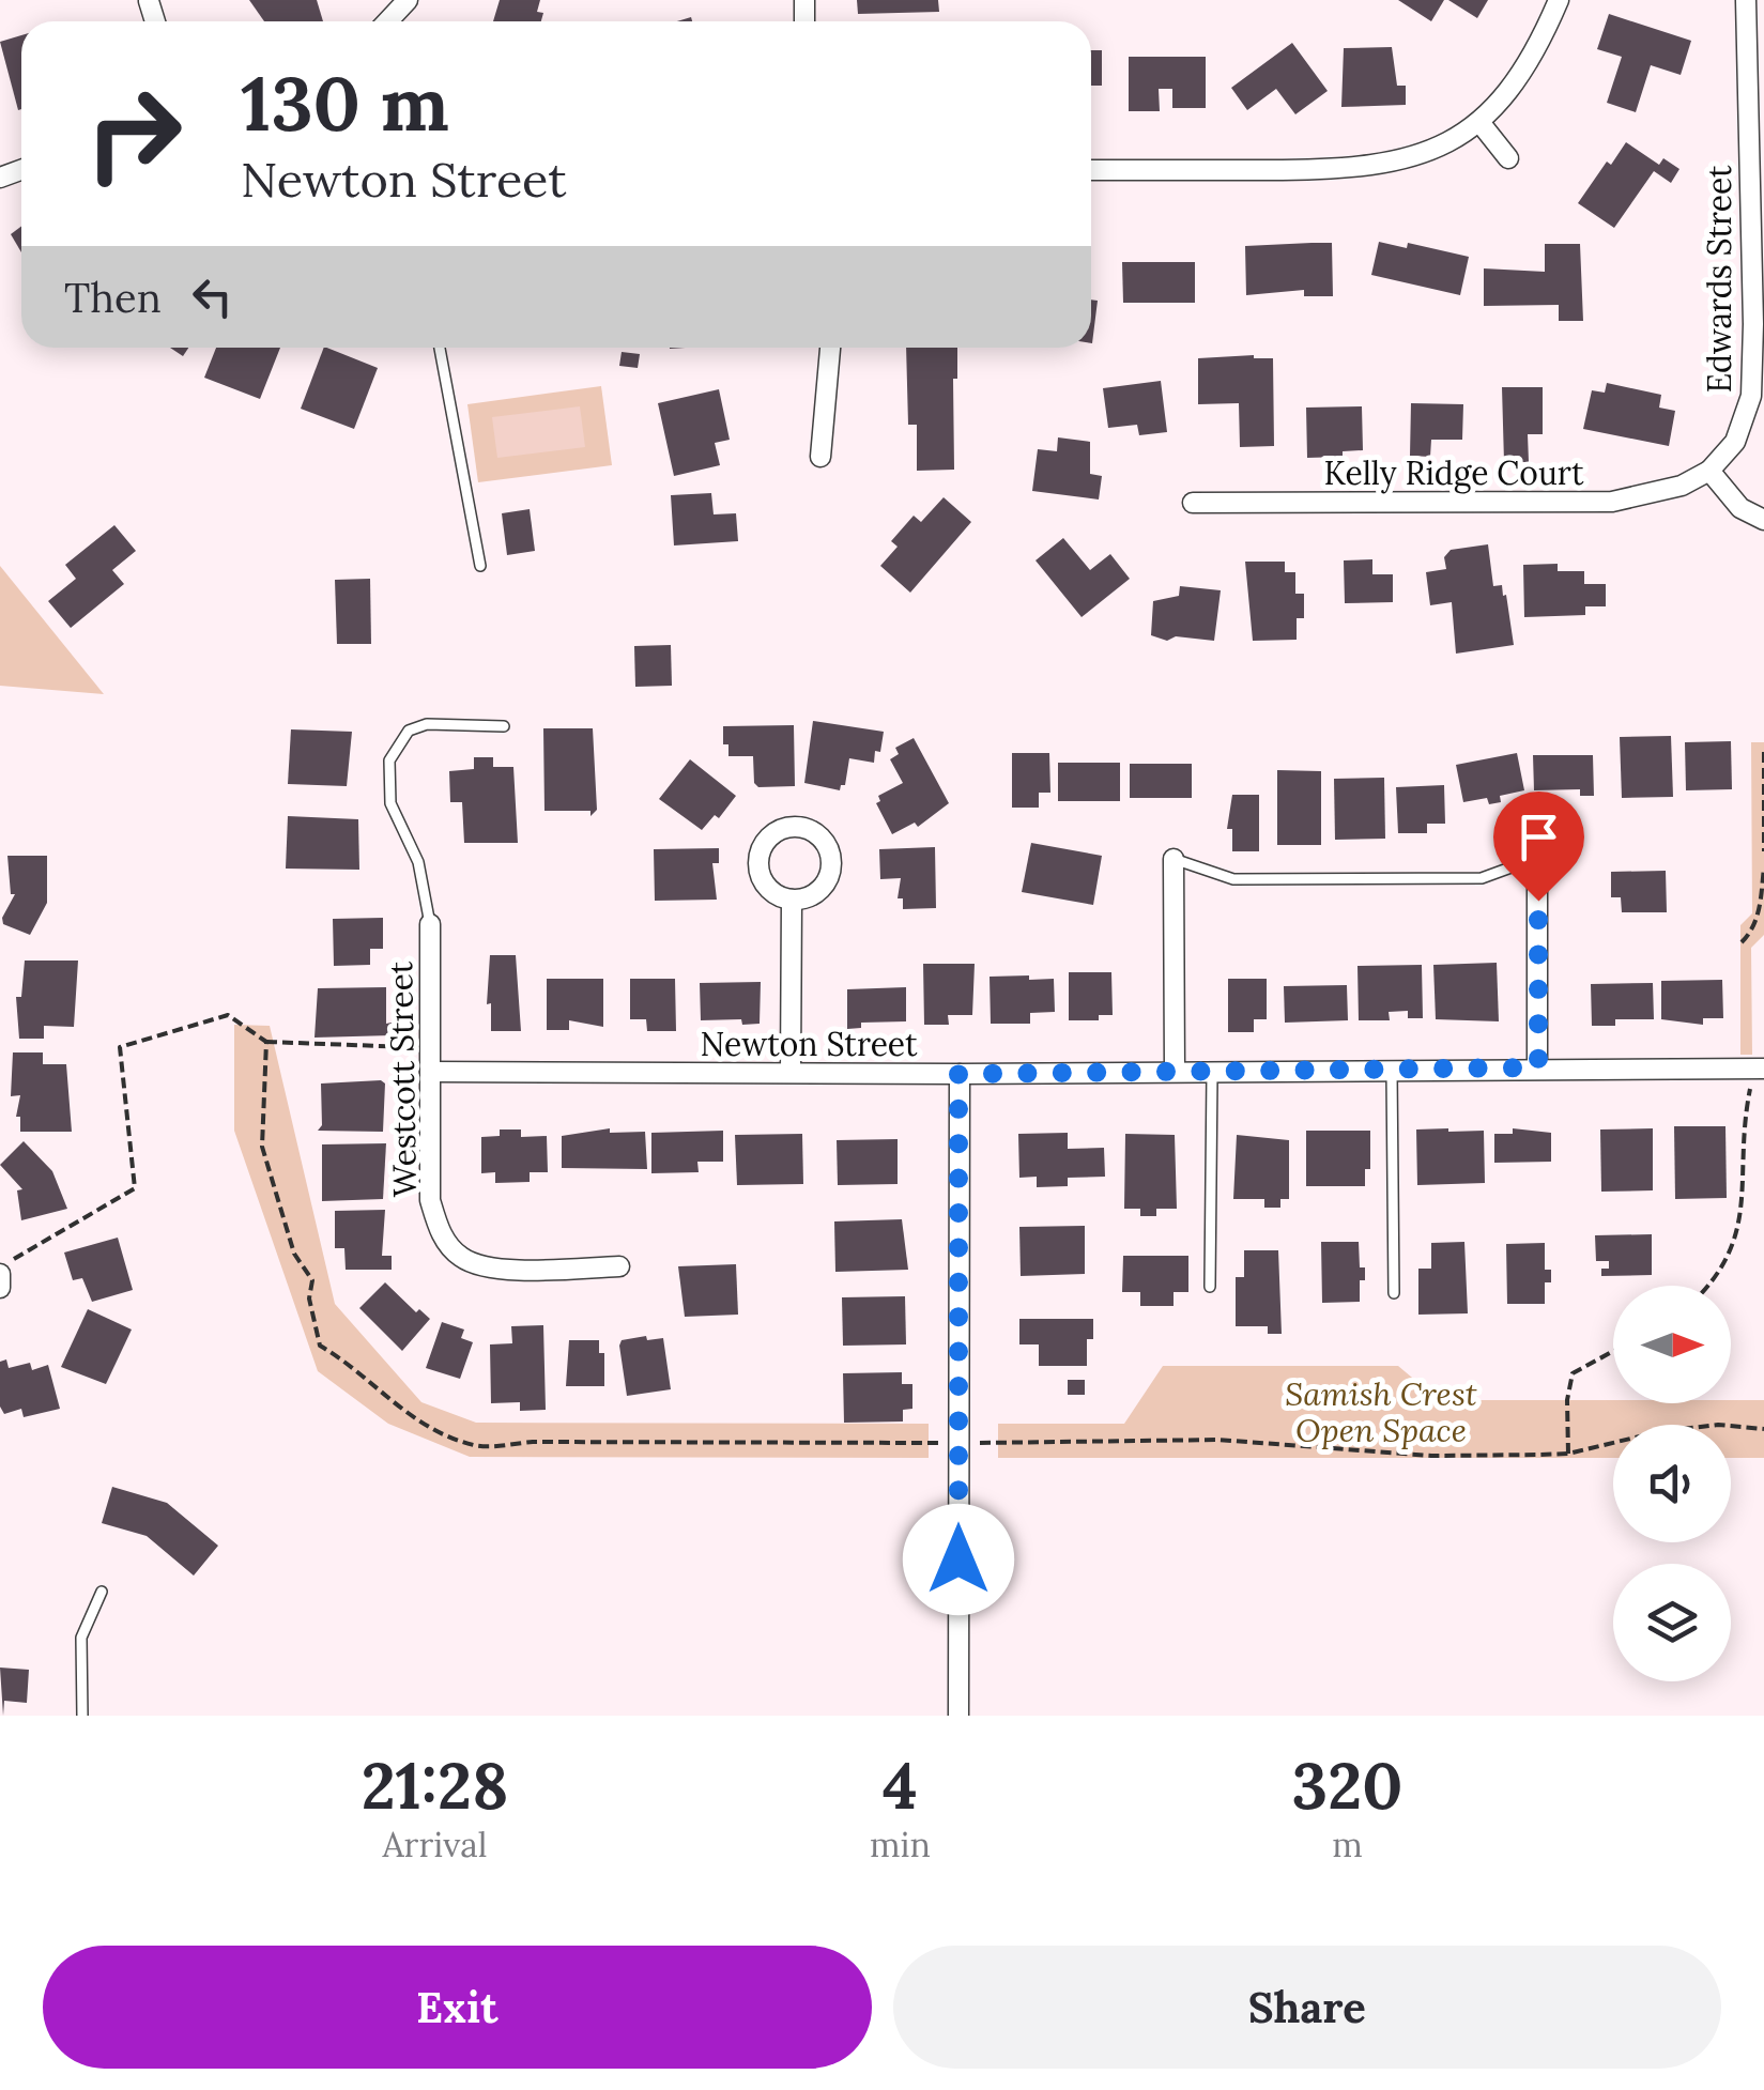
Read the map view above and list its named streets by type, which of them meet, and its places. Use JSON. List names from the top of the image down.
{
  "streets": {
    "street": [
      "Edwards Street",
      "Kelly Ridge Court",
      "Newton Street",
      "Westcott Street"
    ]
  },
  "crossings": [
    ["Edwards Street", "Kelly Ridge Court"],
    ["Newton Street", "Westcott Street"]
  ],
  "parks": ["Samish Crest Open Space"],
  "north": "right",
  "page": {
    "turn": ["130 m", "Newton Street"],
    "then": "Then",
    "eta": [
      "21:28",
      "Arrival",
      "4",
      "min",
      "320",
      "m"
    ],
    "buttons": ["Exit", "Share"]
  }
}
